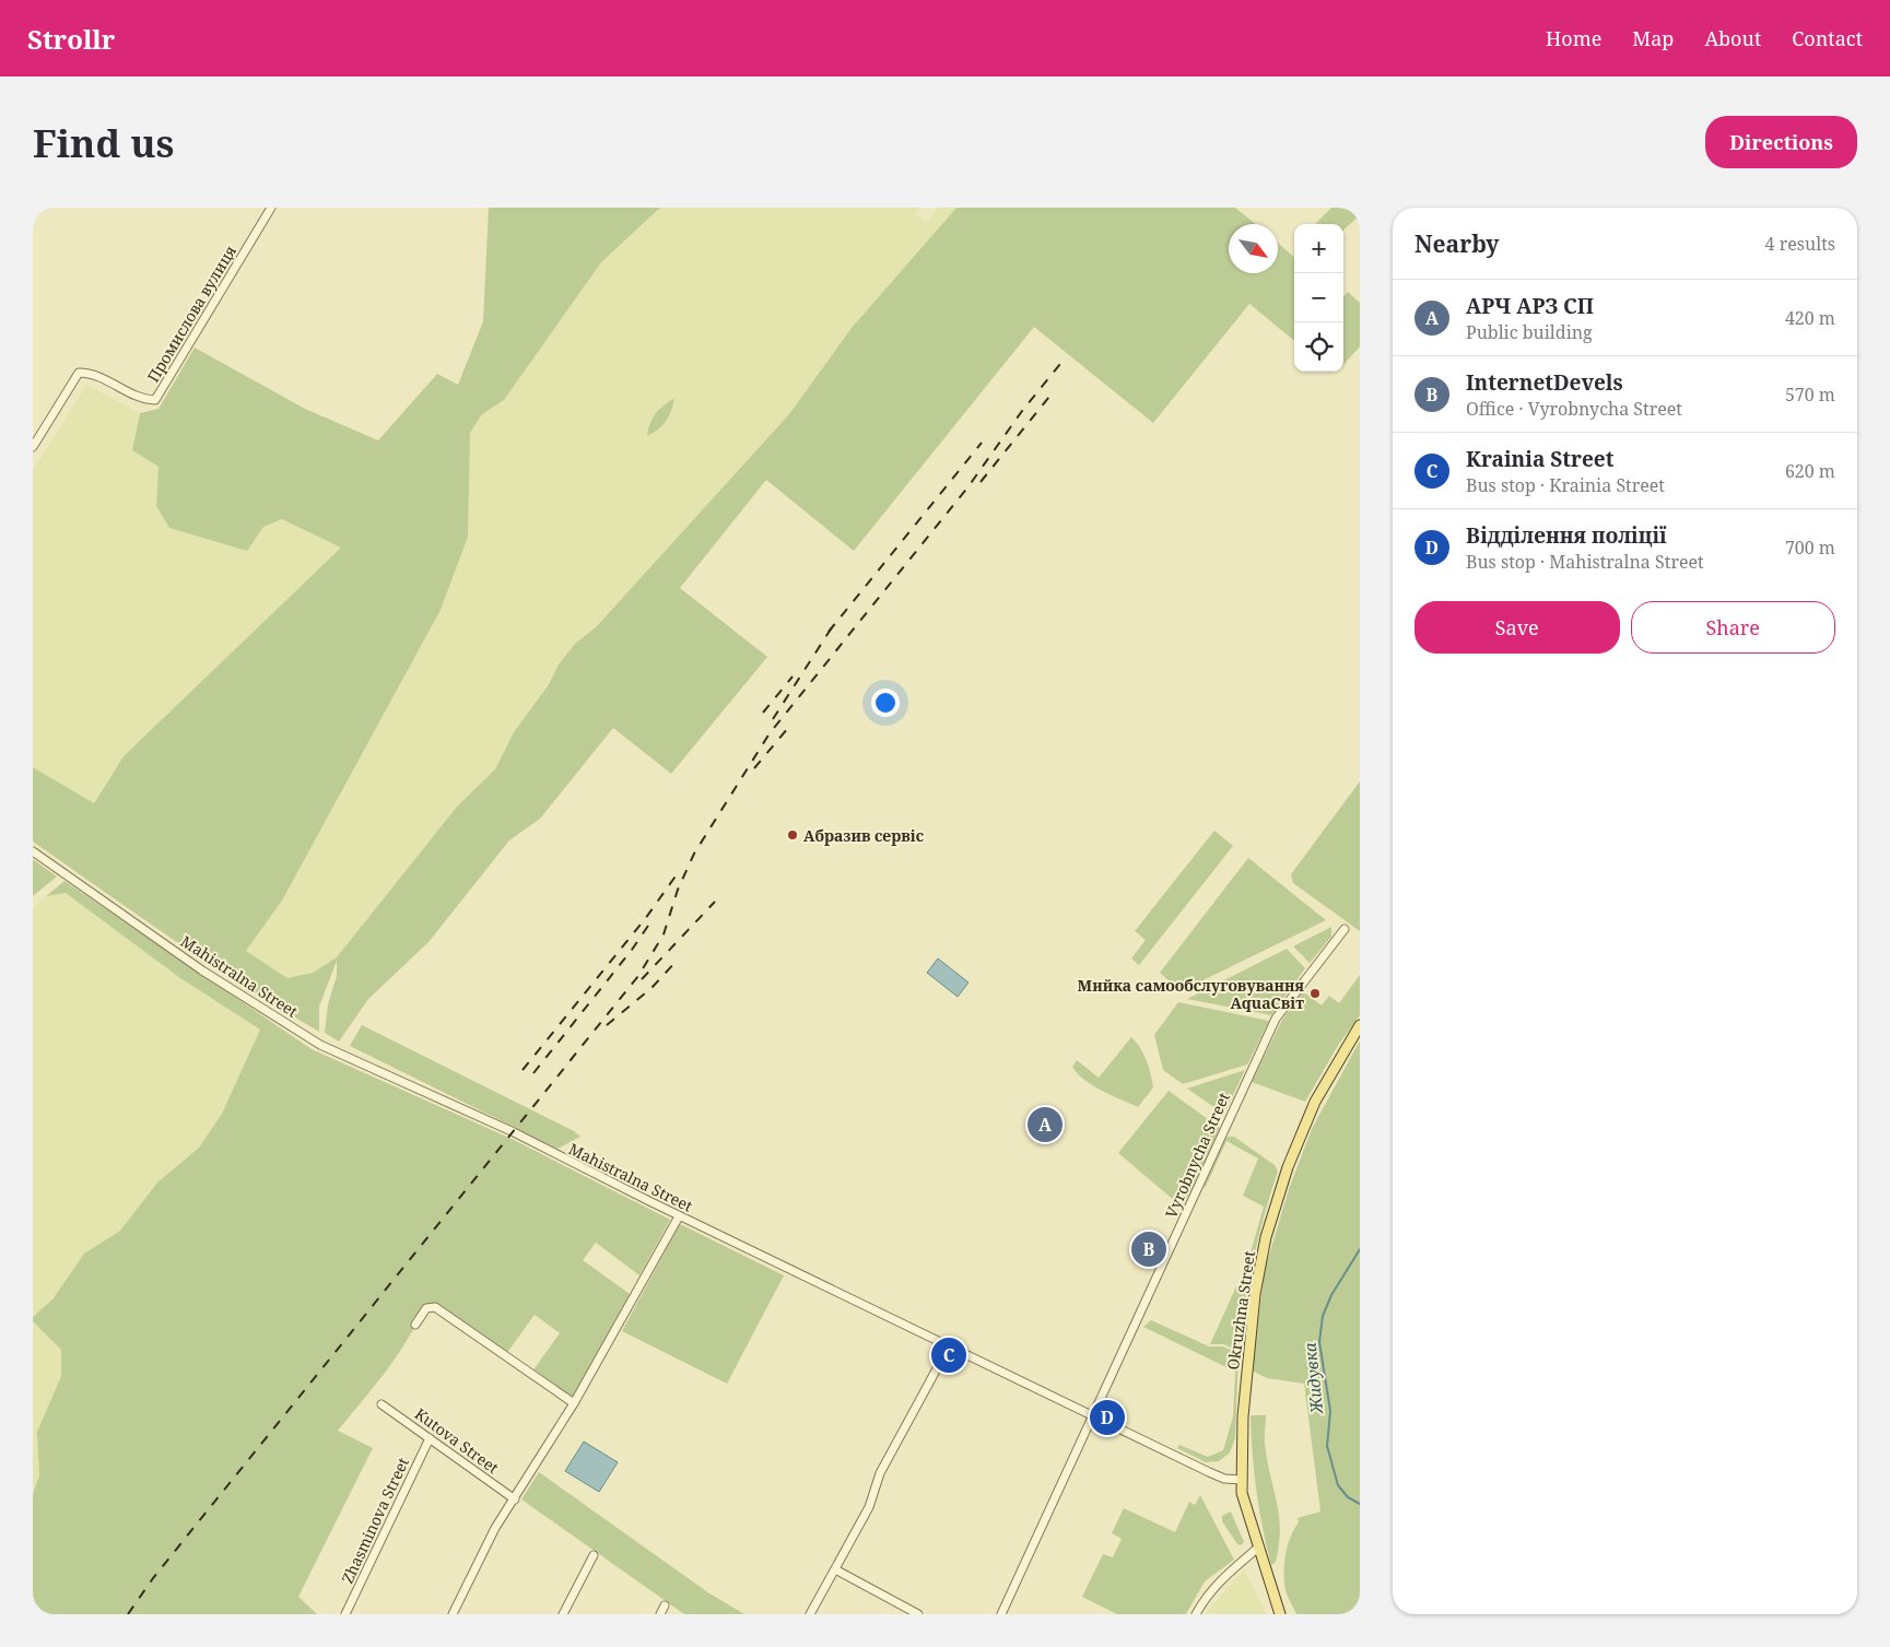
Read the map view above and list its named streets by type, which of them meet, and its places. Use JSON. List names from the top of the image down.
{
  "streets": {
    "main road": ["Okruzhna Street"],
    "street": [
      "Промислова вулиця",
      "Mahistralna Street",
      "Vyrobnycha Street",
      "Kutova Street",
      "Zhasminova Street"
    ]
  },
  "crossings": [
    ["Mahistralna Street", "Vyrobnycha Street"],
    ["Mahistralna Street", "Okruzhna Street"],
    ["Kutova Street", "Zhasminova Street"]
  ],
  "water": ["Жидувка"],
  "places": ["Абразив сервіс", "Мийка самообслуговування AquaСвіт"],
  "north": "bottom right",
  "page": {
    "header": "Strollr",
    "nav": [
      "Home",
      "Map",
      "About",
      "Contact"
    ],
    "buttons": [
      "Directions",
      ["Save", "Share"]
    ],
    "title": "Find us",
    "heading": ["Nearby", "4 results"],
    "map_buttons": ["+", "−"],
    "list": [
      {
        "mark": "A",
        "name": "АРЧ АРЗ СП",
        "note": "Public building",
        "value": "420 m"
      },
      {
        "mark": "B",
        "name": "InternetDevels",
        "note": "Office · Vyrobnycha Street",
        "value": "570 m"
      },
      {
        "mark": "C",
        "name": "Krainia Street",
        "note": "Bus stop · Krainia Street",
        "value": "620 m"
      },
      {
        "mark": "D",
        "name": "Відділення поліції",
        "note": "Bus stop · Mahistralna Street",
        "value": "700 m"
      }
    ],
    "pins": [
      "A",
      "B",
      "C",
      "D"
    ]
  }
}
